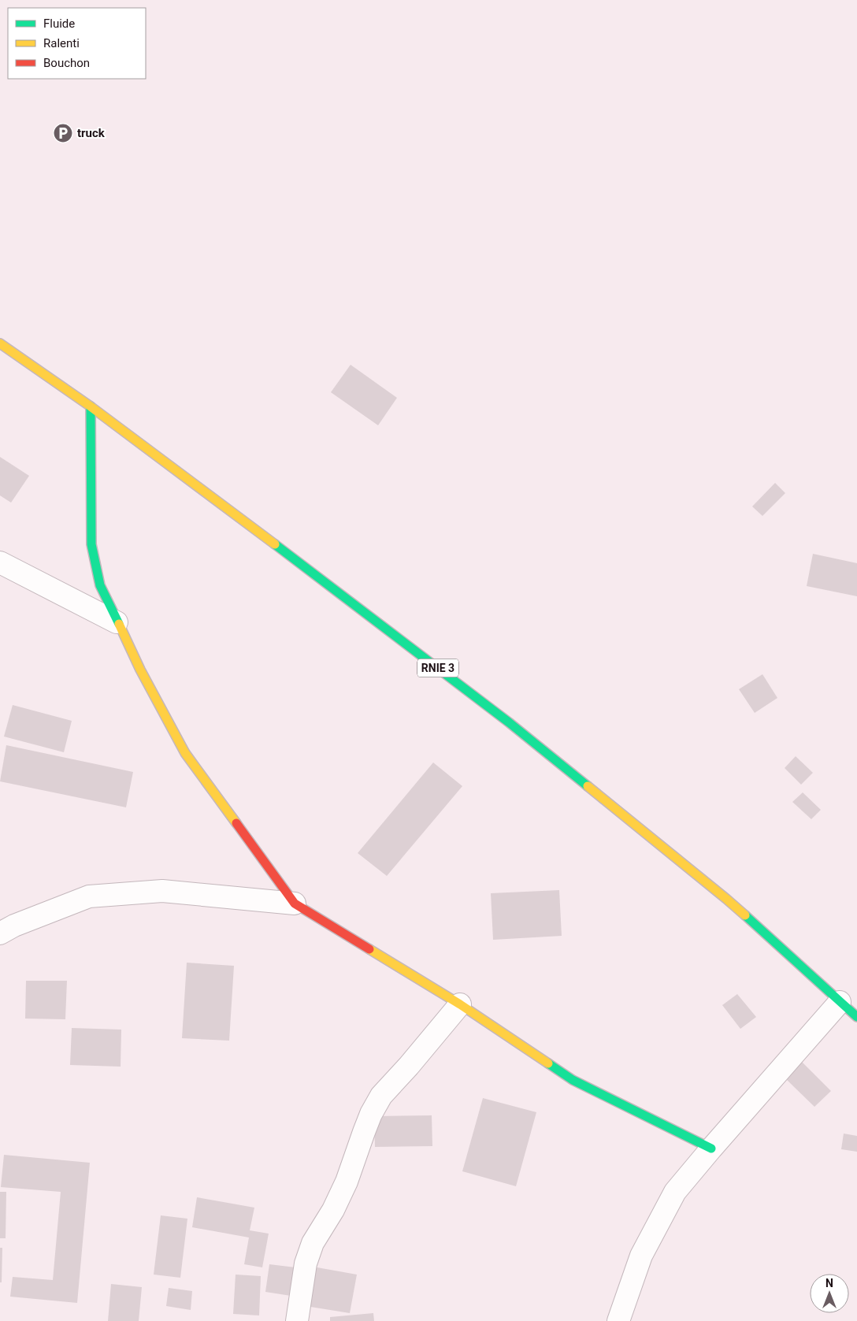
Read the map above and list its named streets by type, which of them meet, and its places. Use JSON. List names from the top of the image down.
{
  "streets": {
    "main road": ["RNIE 3"]
  },
  "places": {
    "parking": ["truck"]
  },
  "legend": ["Fluide", "Ralenti", "Bouchon"],
  "north": "top"
}
